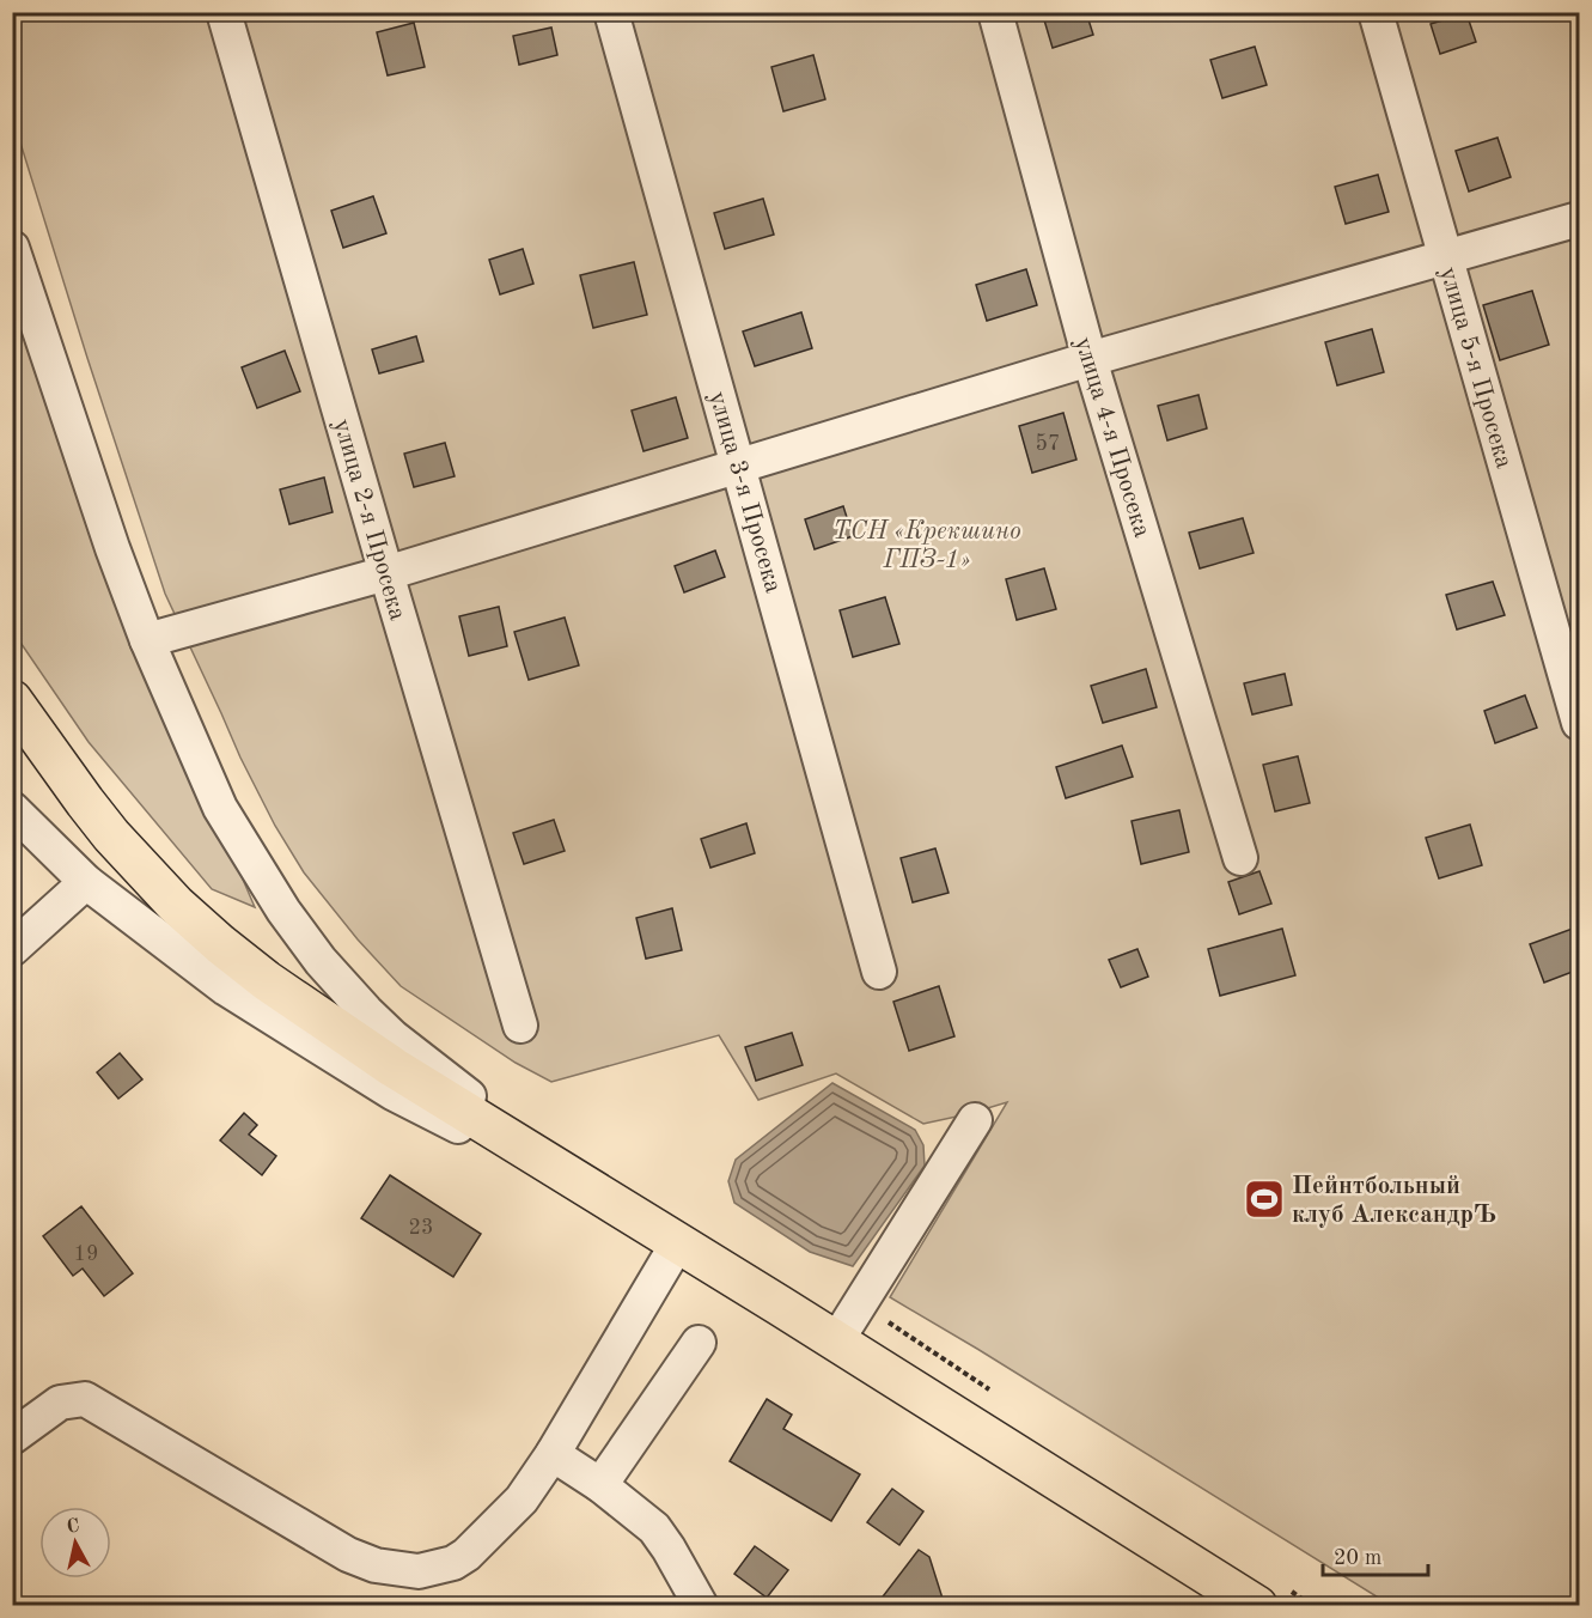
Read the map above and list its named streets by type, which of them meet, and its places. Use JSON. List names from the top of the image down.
{
  "streets": {
    "street": [
      "улица 5-я Просека",
      "улица 4-я Просека",
      "улица 3-я Просека",
      "улица 2-я Просека"
    ]
  },
  "parks": ["ТСН «Крекшино ГПЗ-1»"],
  "places": {
    "sports": ["Пейнтбольный клуб АлександрЪ"]
  },
  "house_numbers": ["57", "23", "19"],
  "scale_bar": "20 m",
  "north": "top"
}
